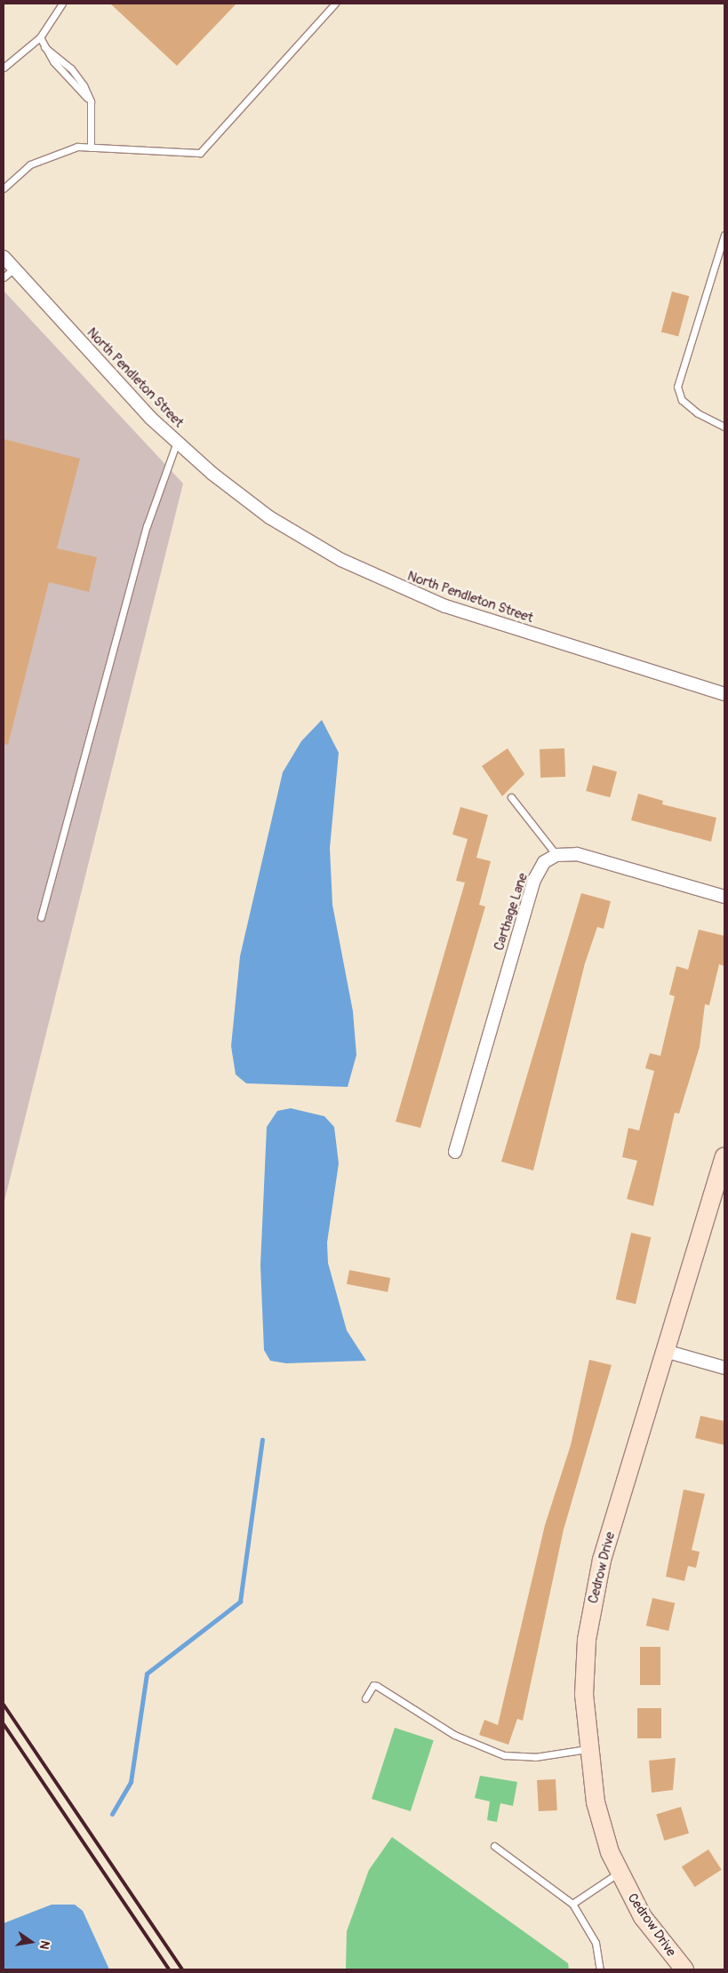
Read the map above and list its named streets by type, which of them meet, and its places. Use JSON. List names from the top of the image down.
{
  "streets": {
    "street": ["North Pendleton Street", "Carthage Lane", "Cedrow Drive"]
  },
  "north": "right"
}
